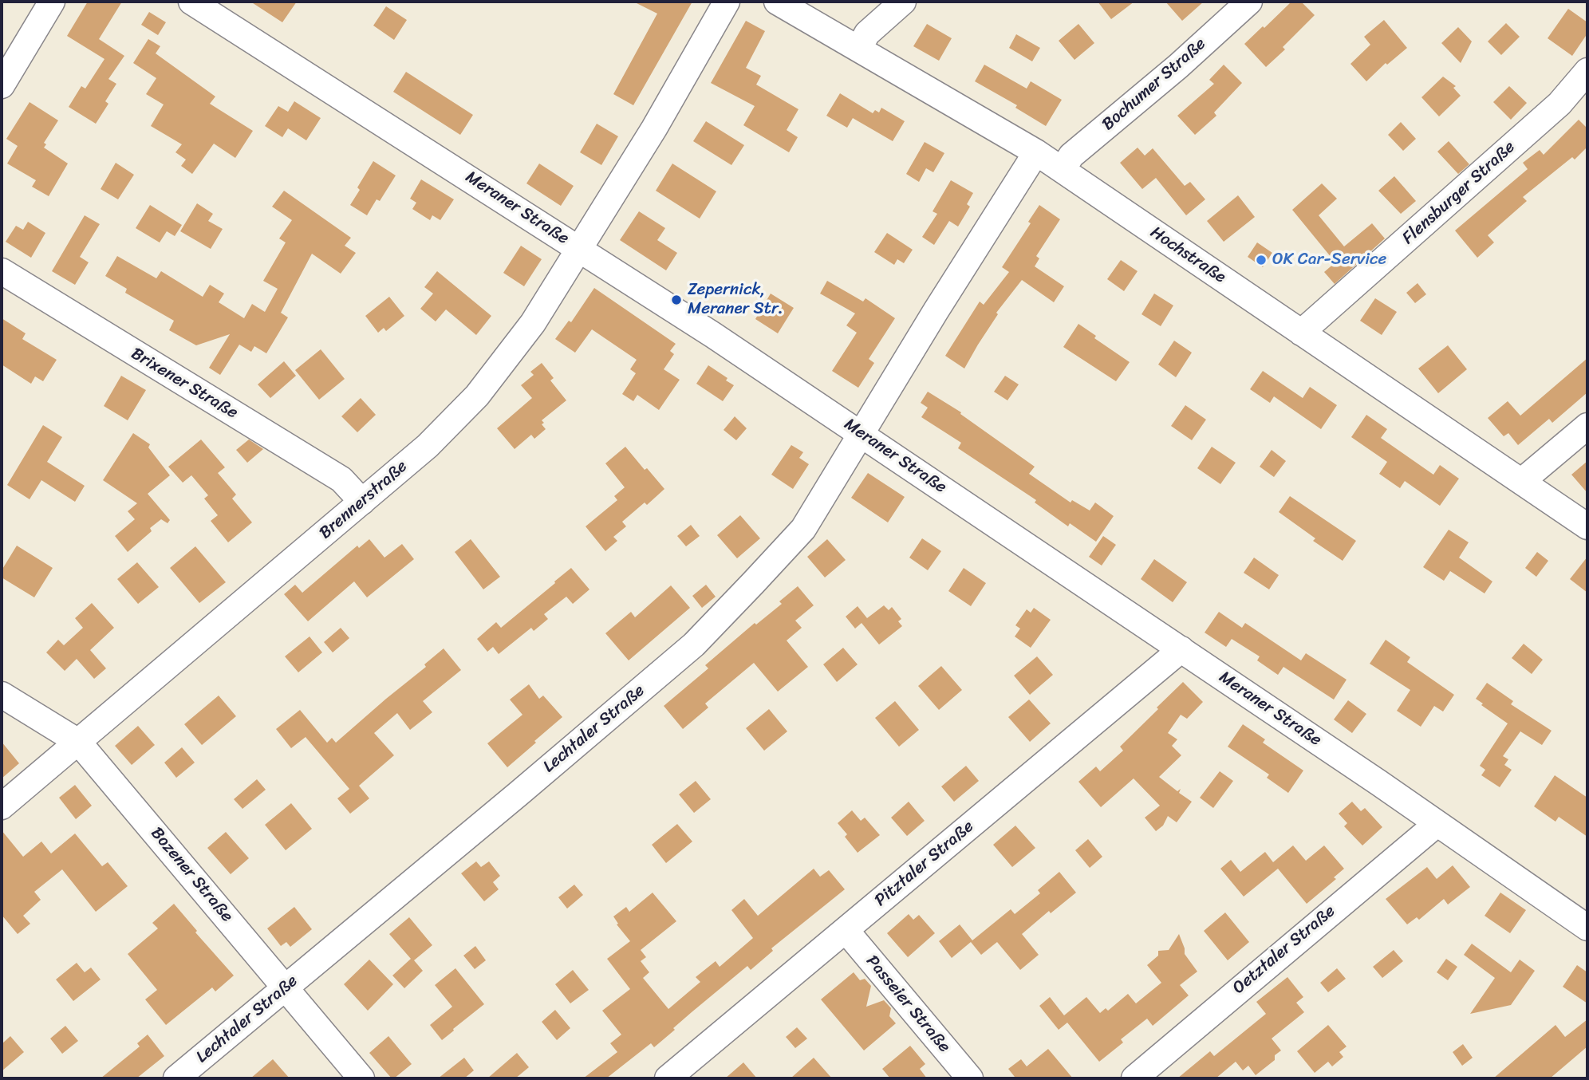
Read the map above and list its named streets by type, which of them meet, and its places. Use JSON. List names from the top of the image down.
{
  "streets": {
    "street": [
      "Bochumer Straße",
      "Flensburger Straße",
      "Meraner Straße",
      "Hochstraße",
      "Brixener Straße",
      "Brennerstraße",
      "Lechtaler Straße",
      "Pitztaler Straße",
      "Bozener Straße",
      "Oetztaler Straße",
      "Passeier Straße"
    ]
  },
  "crossings": [
    ["Bochumer Straße", "Hochstraße"],
    ["Flensburger Straße", "Hochstraße"],
    ["Meraner Straße", "Brennerstraße"],
    ["Meraner Straße", "Lechtaler Straße"],
    ["Meraner Straße", "Pitztaler Straße"],
    ["Meraner Straße", "Oetztaler Straße"],
    ["Hochstraße", "Lechtaler Straße"],
    ["Brixener Straße", "Brennerstraße"],
    ["Brennerstraße", "Bozener Straße"],
    ["Lechtaler Straße", "Bozener Straße"],
    ["Pitztaler Straße", "Passeier Straße"]
  ],
  "places": ["OK Car-Service", "Zepernick, Meraner Str."]
}
